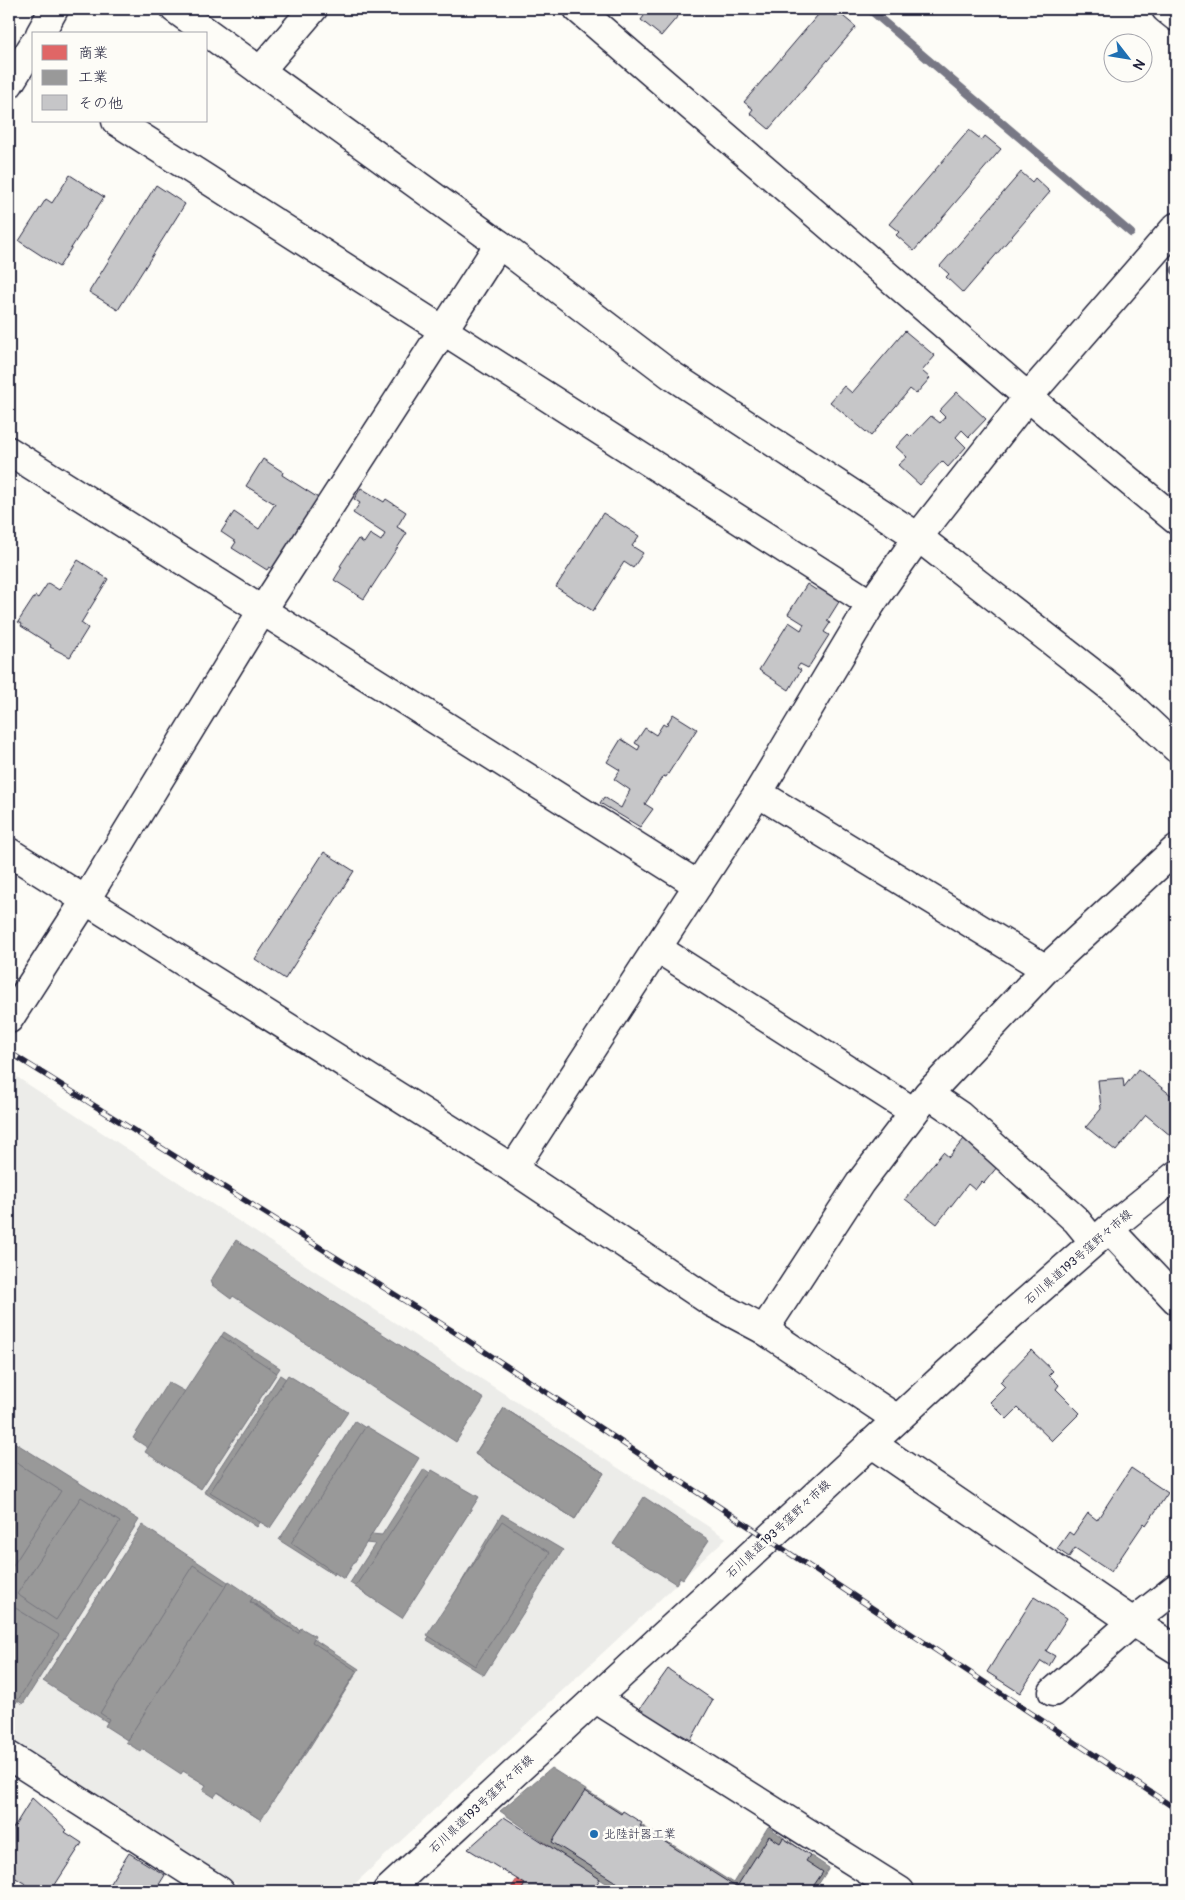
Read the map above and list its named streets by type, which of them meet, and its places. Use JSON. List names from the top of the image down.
{
  "streets": {
    "street": ["石川県道193号窪野々市線"]
  },
  "places": ["北陸計器工業"],
  "legend": ["商業", "工業", "その他"],
  "north": "bottom right"
}
